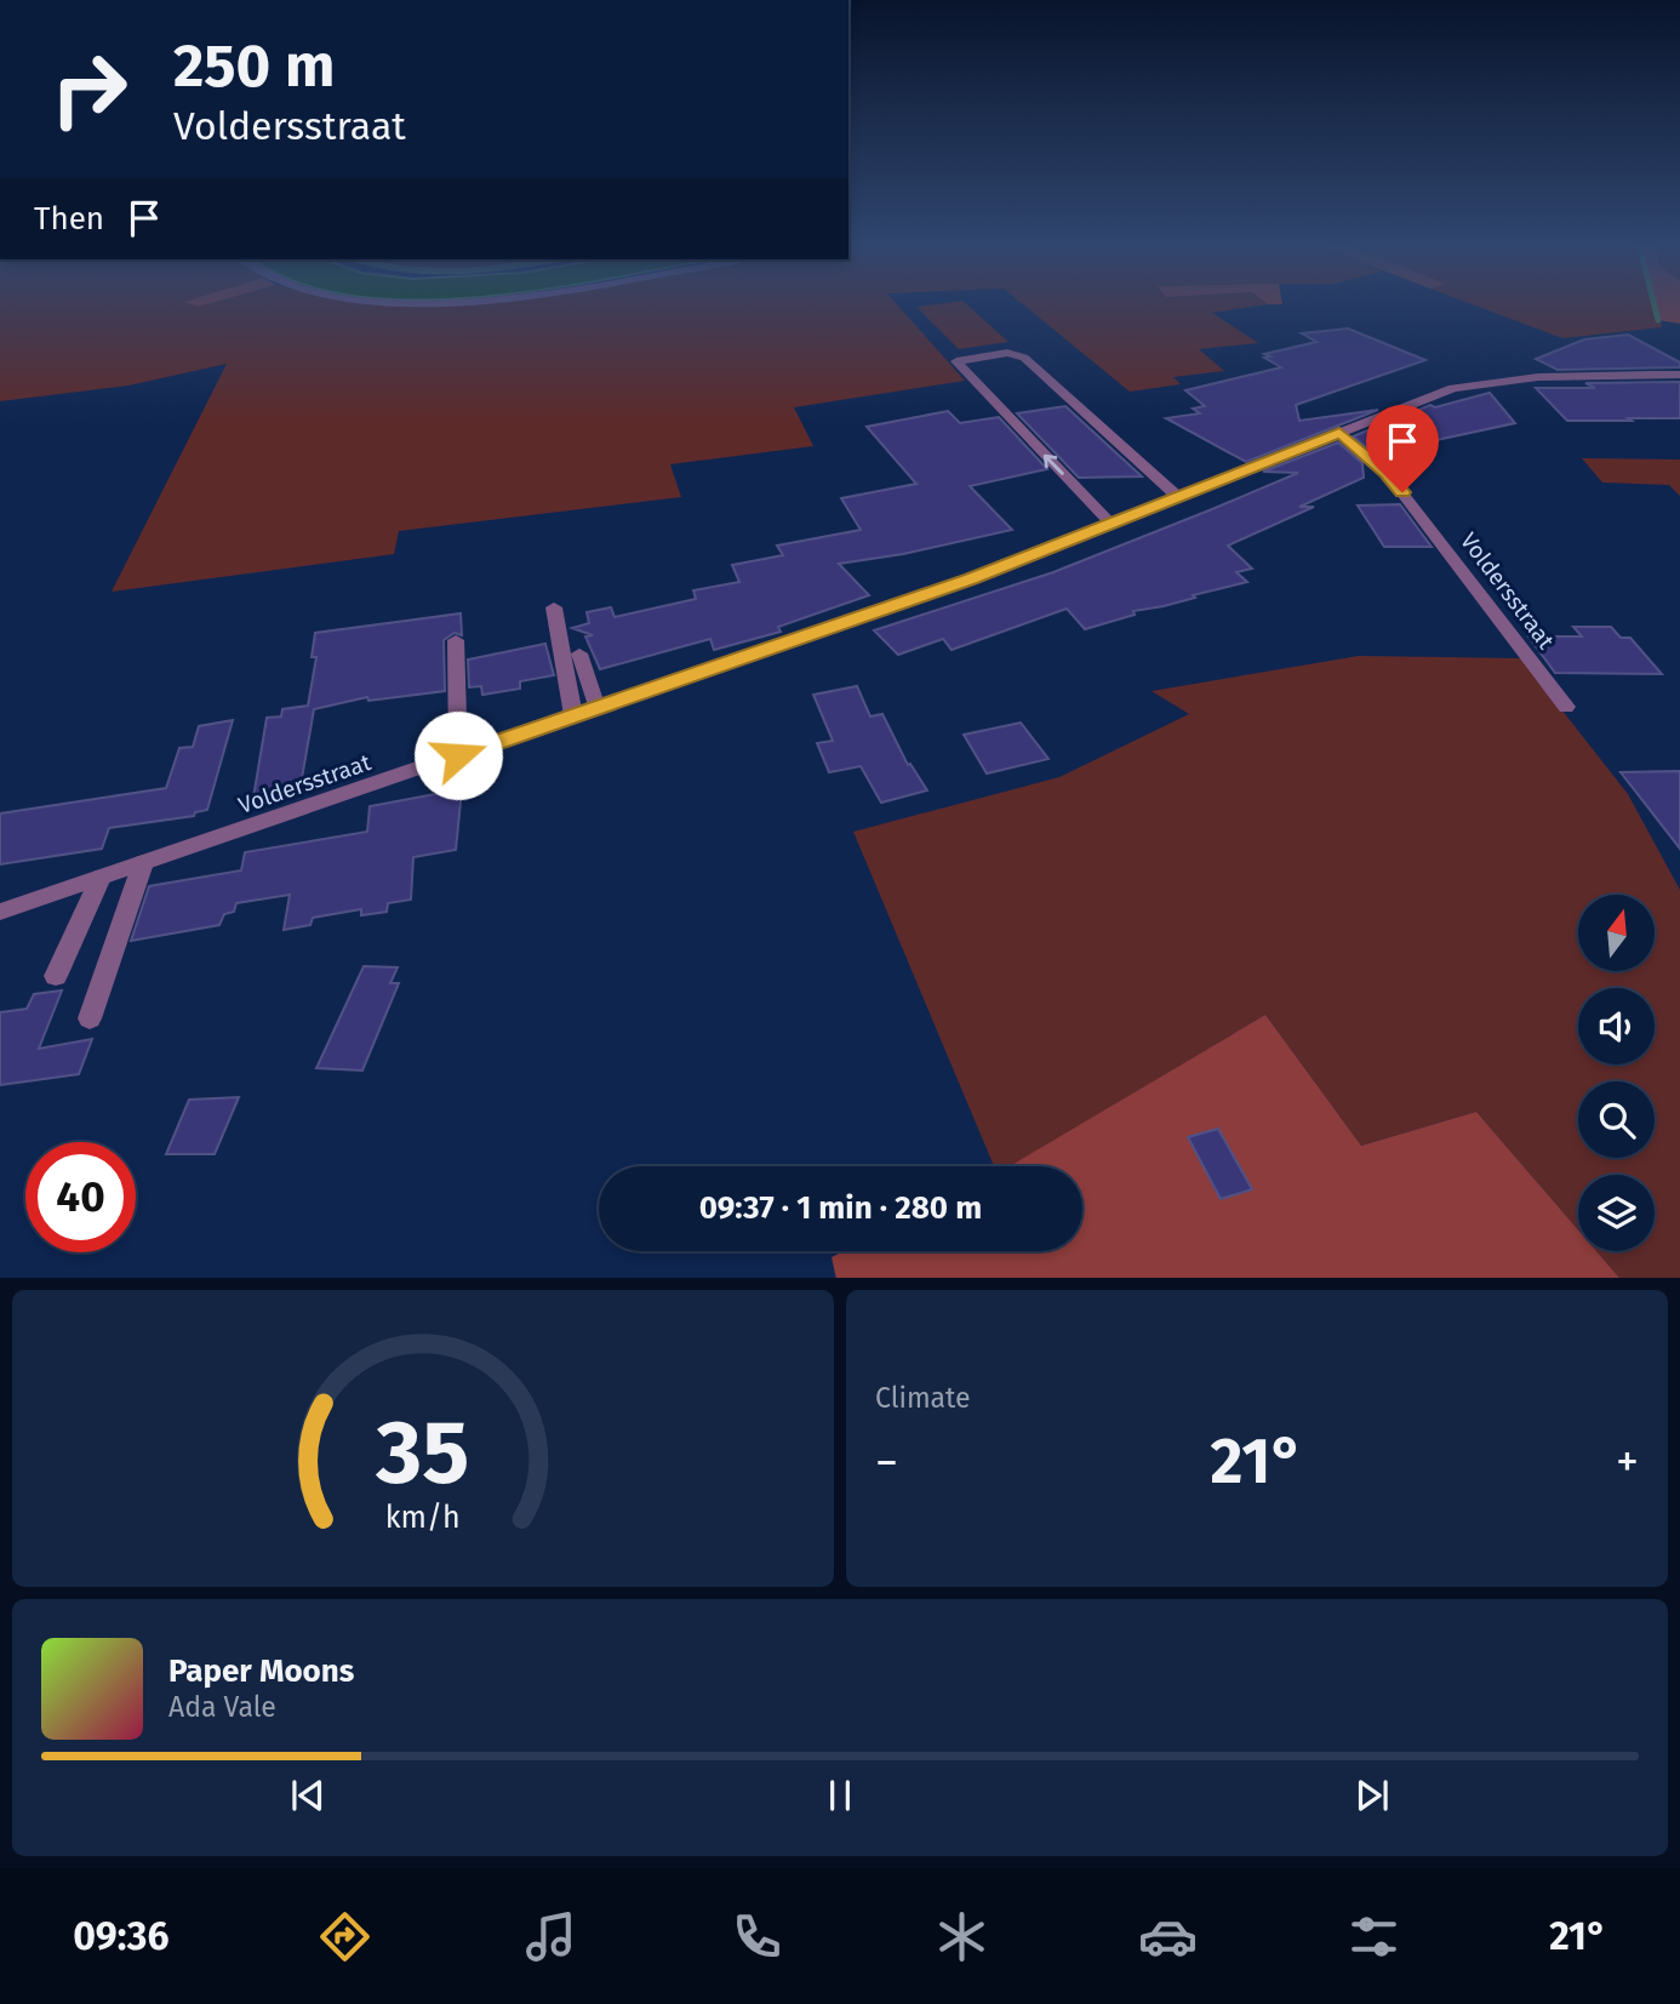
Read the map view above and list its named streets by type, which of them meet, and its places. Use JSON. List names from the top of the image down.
{
  "streets": {
    "street": ["Voldersstraat"]
  },
  "north": "top",
  "page": {
    "turn": ["250 m", "Voldersstraat"],
    "then": "Then",
    "limit": "40",
    "trip": "09:37 · 1 min · 280 m",
    "tile": "Climate",
    "heat": ["−", "21°", "+"],
    "song": ["Paper Moons", "Ada Vale"],
    "tabs": ["09:36", "21°"],
    "gauge": ["35", "km/h"]
  }
}
